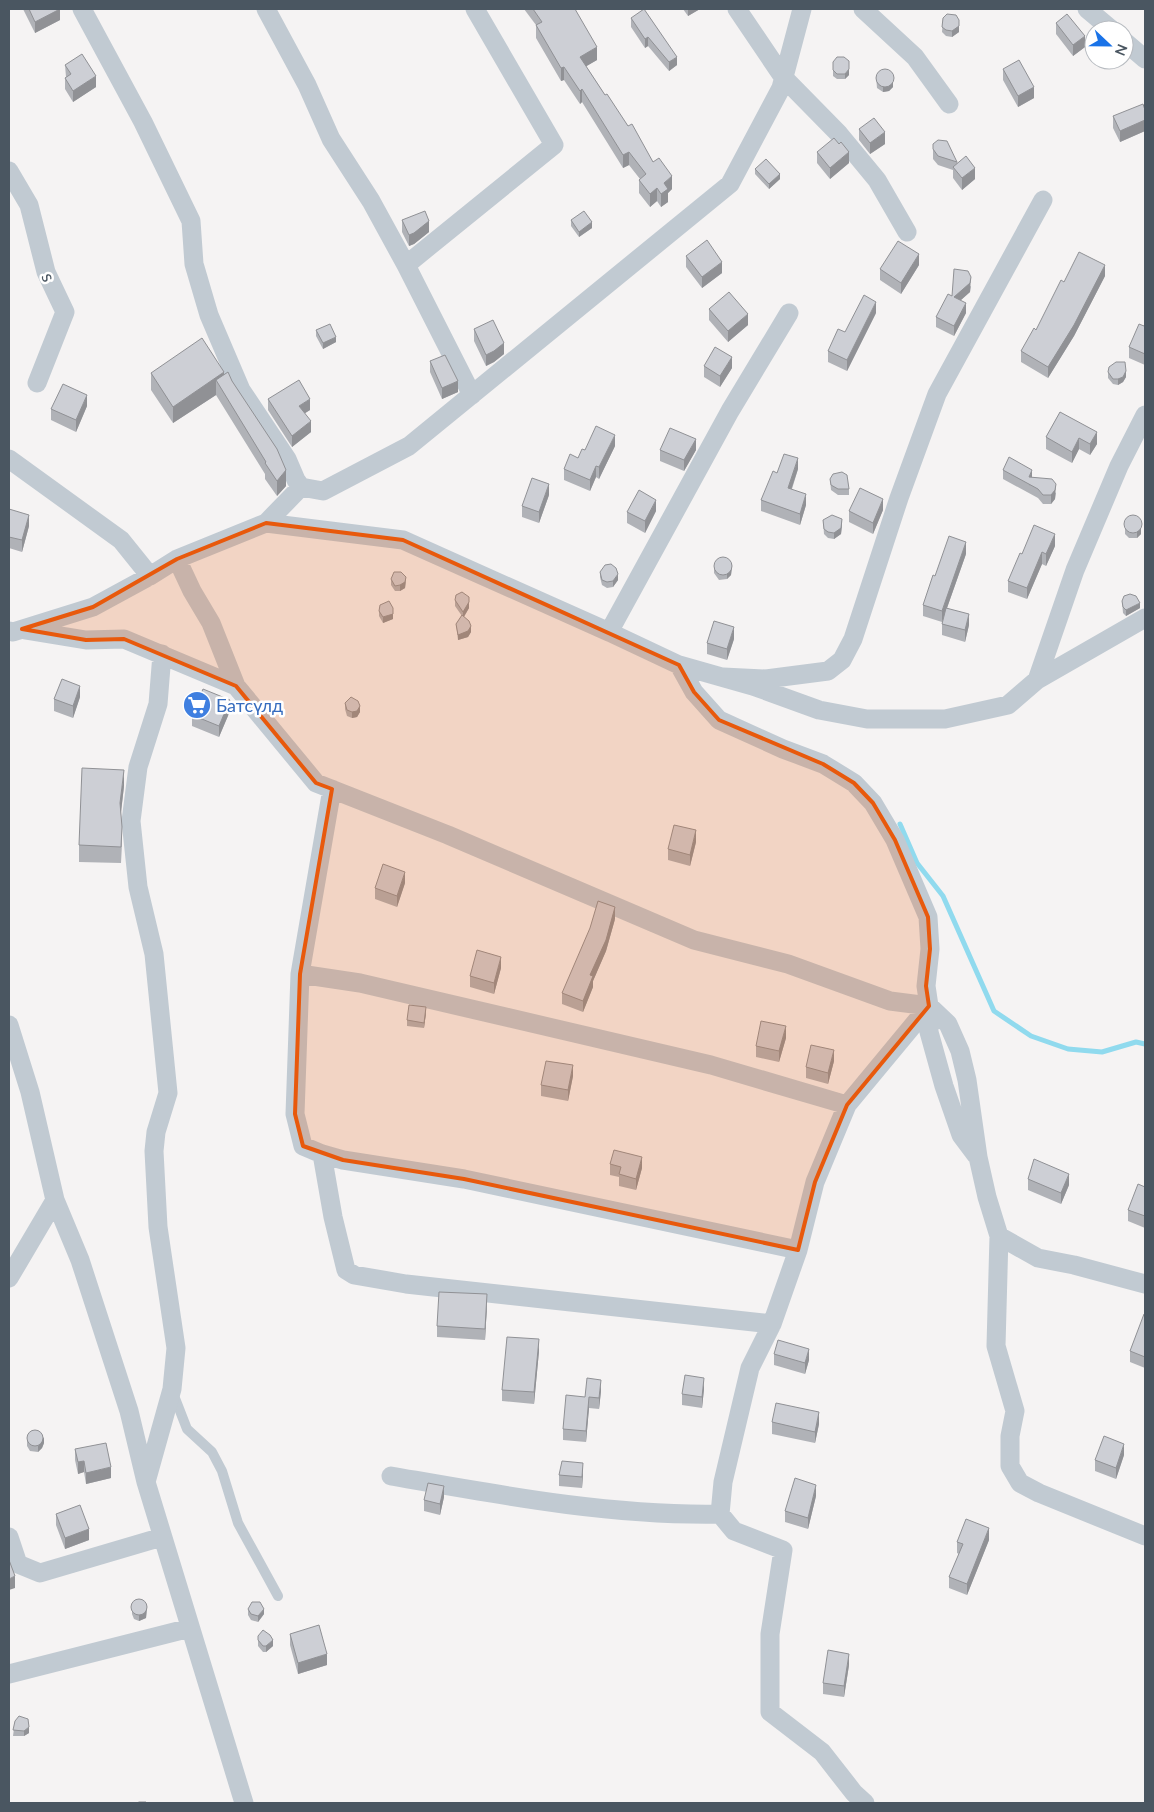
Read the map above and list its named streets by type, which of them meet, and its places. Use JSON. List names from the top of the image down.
{
  "streets": {
    "street": ["s"]
  },
  "places": {
    "supermarket": ["Батсүлд"]
  },
  "north": "right"
}
